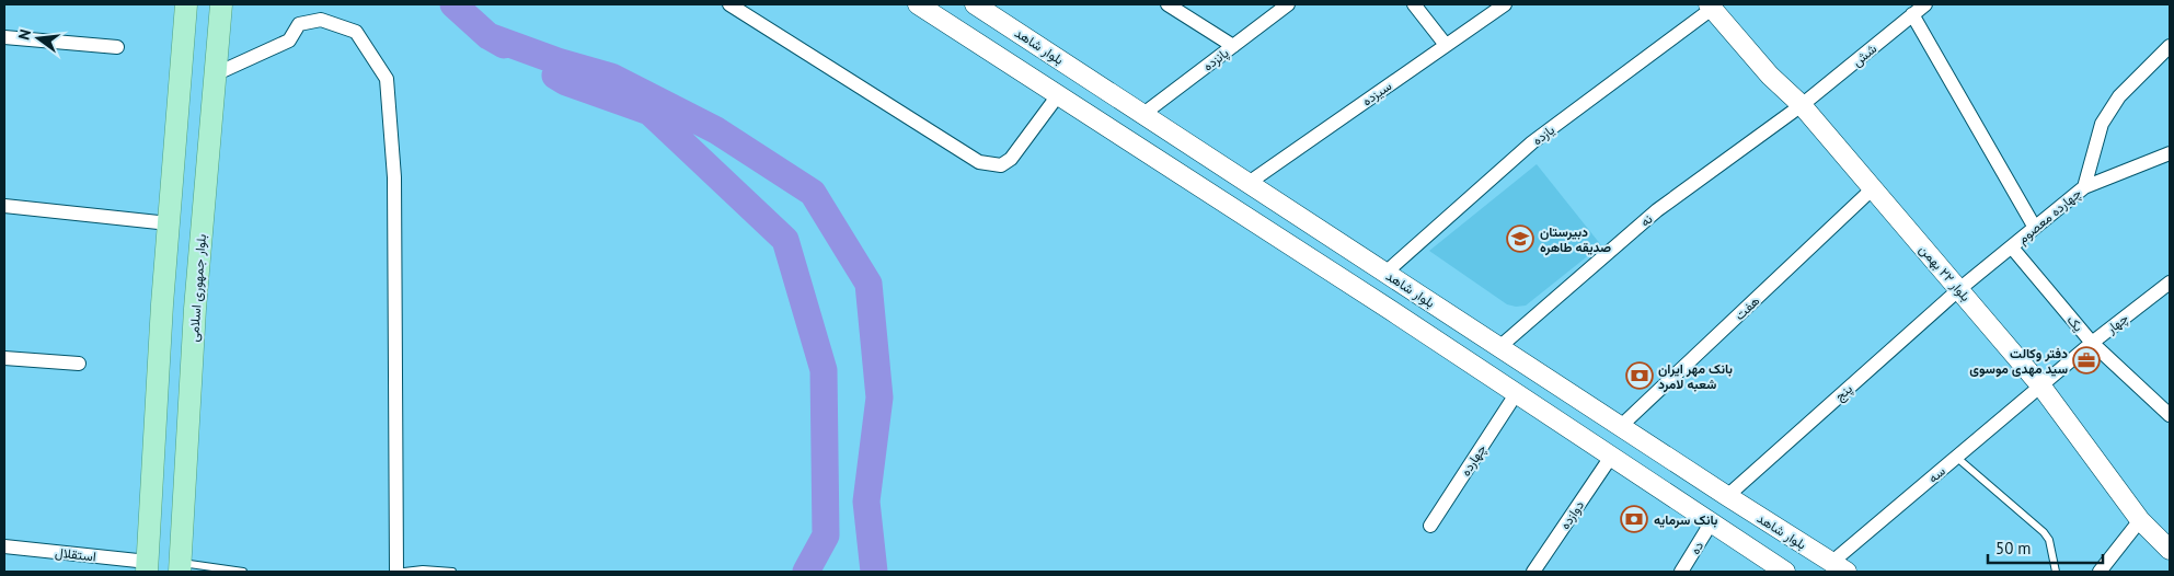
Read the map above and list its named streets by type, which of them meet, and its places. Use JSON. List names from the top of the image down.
{
  "streets": {
    "main road": ["بلوار شاهد", "بلوار ۲۲ بهمن", "بلوار جمهوری اسلامی"],
    "street": [
      "شش",
      "پانزده",
      "سیزده",
      "یازده",
      "چهارده معصوم",
      "نه",
      "هفت",
      "یک",
      "چهار",
      "پنج",
      "چهارده",
      "سه",
      "دوازده",
      "ده",
      "استقلال"
    ]
  },
  "crossings": [
    ["بلوار شاهد", "پانزده"],
    ["بلوار شاهد", "سیزده"],
    ["بلوار شاهد", "یازده"],
    ["بلوار شاهد", "نه"],
    ["بلوار شاهد", "هفت"],
    ["بلوار شاهد", "پنج"],
    ["بلوار شاهد", "سه"],
    ["شش", "نه"],
    ["شش", "بلوار ۲۲ بهمن"],
    ["یازده", "بلوار ۲۲ بهمن"],
    ["چهارده معصوم", "بلوار ۲۲ بهمن"],
    ["چهارده معصوم", "یک"],
    ["چهارده معصوم", "پنج"],
    ["نه", "بلوار ۲۲ بهمن"],
    ["بلوار ۲۲ بهمن", "هفت"],
    ["بلوار ۲۲ بهمن", "چهار"],
    ["بلوار ۲۲ بهمن", "پنج"],
    ["بلوار ۲۲ بهمن", "سه"],
    ["یک", "چهار"],
    ["چهار", "سه"]
  ],
  "places": {
    "school or university": ["دبیرستان صدیقه طاهره"],
    "office": ["دفتر وكالت سید مهدی موسوی"],
    "bank": ["بانک مهر ایران شعبه لامرد", "بانک سرمایه"]
  },
  "scale_bar": "50 m",
  "north": "left"
}
